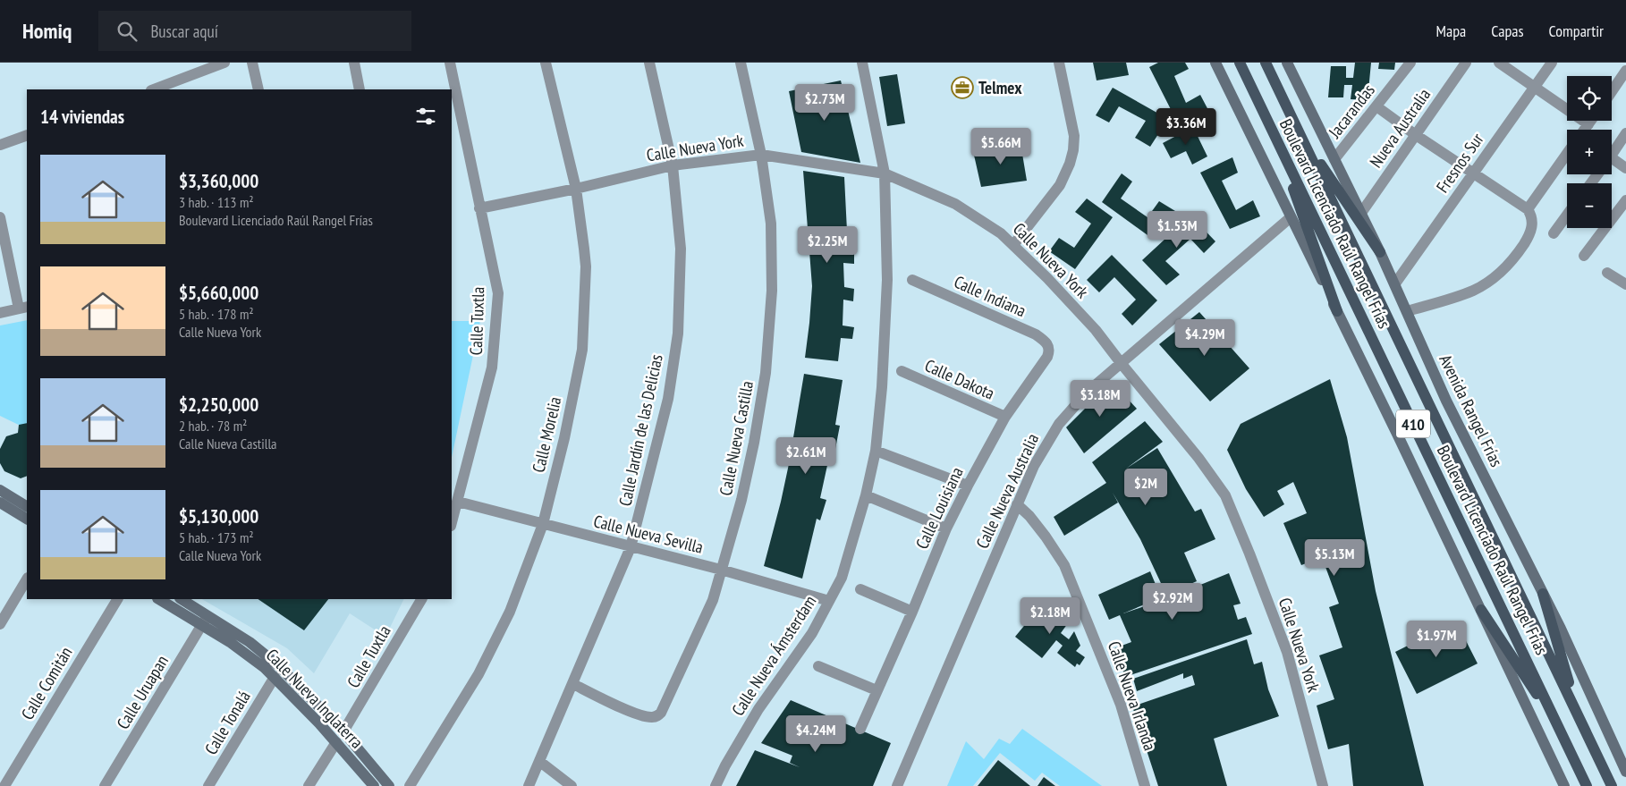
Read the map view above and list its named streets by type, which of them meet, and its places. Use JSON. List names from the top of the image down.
{
  "streets": {
    "main road": [
      "Boulevard Licenciado Raúl Rangel Frías",
      "Avenida Rangel Frías",
      "410",
      "Calle Nueva Inglaterra"
    ],
    "street": [
      "Jacarandas",
      "Nueva Australia",
      "Calle Nueva York",
      "Fresnos Sur",
      "Calle Indiana",
      "Calle Tuxtla",
      "Calle Dakota",
      "Calle Jardín de las Delicias",
      "Calle Morelia",
      "Calle Nueva Castilla",
      "Calle Nueva Australia",
      "Calle Louisiana",
      "Calle Nueva Sevilla",
      "Calle Nueva Ámsterdam",
      "Calle Comitán",
      "Calle Uruapan",
      "Calle Nueva Irlanda",
      "Calle Tonalá"
    ]
  },
  "crossings": [
    ["Jacarandas", "Avenida Rangel Frías"],
    ["Nueva Australia", "Avenida Rangel Frías"],
    ["Calle Nueva York", "Calle Tuxtla"],
    ["Calle Nueva York", "Calle Jardín de las Delicias"],
    ["Calle Nueva York", "Calle Morelia"],
    ["Calle Nueva York", "Calle Nueva Castilla"],
    ["Calle Nueva York", "Calle Nueva Australia"],
    ["Calle Nueva York", "Calle Nueva Ámsterdam"],
    ["Fresnos Sur", "Avenida Rangel Frías"],
    ["Calle Indiana", "Calle Louisiana"],
    ["Calle Tuxtla", "Calle Nueva Sevilla"],
    ["Calle Tuxtla", "Calle Nueva Inglaterra"],
    ["Calle Dakota", "Calle Louisiana"],
    ["Calle Jardín de las Delicias", "Calle Nueva Castilla"],
    ["Calle Jardín de las Delicias", "Calle Nueva Sevilla"],
    ["Calle Morelia", "Calle Nueva Sevilla"],
    ["Calle Nueva Castilla", "Calle Nueva Sevilla"],
    ["Calle Nueva Australia", "Calle Nueva Irlanda"],
    ["Calle Nueva Sevilla", "Calle Nueva Ámsterdam"],
    ["Calle Uruapan", "Calle Nueva Inglaterra"],
    ["Calle Nueva Inglaterra", "Calle Tonalá"]
  ],
  "places": {
    "office": ["Telmex"]
  },
  "page": {
    "header": "Homiq",
    "search": "Buscar aquí",
    "nav": ["Mapa", "Capas", "Compartir"],
    "map_buttons": ["+", "−"],
    "price": [
      "$2.73M",
      "$3.36M",
      "$5.66M",
      "$1.53M",
      "$2.25M",
      "$4.29M",
      "$3.18M",
      "$2.61M",
      "$2M",
      "$5.13M",
      "$2.92M",
      "$2.18M",
      "$1.97M",
      "$4.24M"
    ],
    "heading": "14 viviendas",
    "list": [
      {
        "name": "$3,360,000",
        "note": "3 hab. · 113 m² · Boulevard Licenciado Raúl Rangel Frías"
      },
      {
        "name": "$5,660,000",
        "note": "5 hab. · 178 m² · Calle Nueva York"
      },
      {
        "name": "$2,250,000",
        "note": "2 hab. · 78 m² · Calle Nueva Castilla"
      },
      {
        "name": "$5,130,000",
        "note": "5 hab. · 173 m² · Calle Nueva York"
      }
    ]
  }
}
